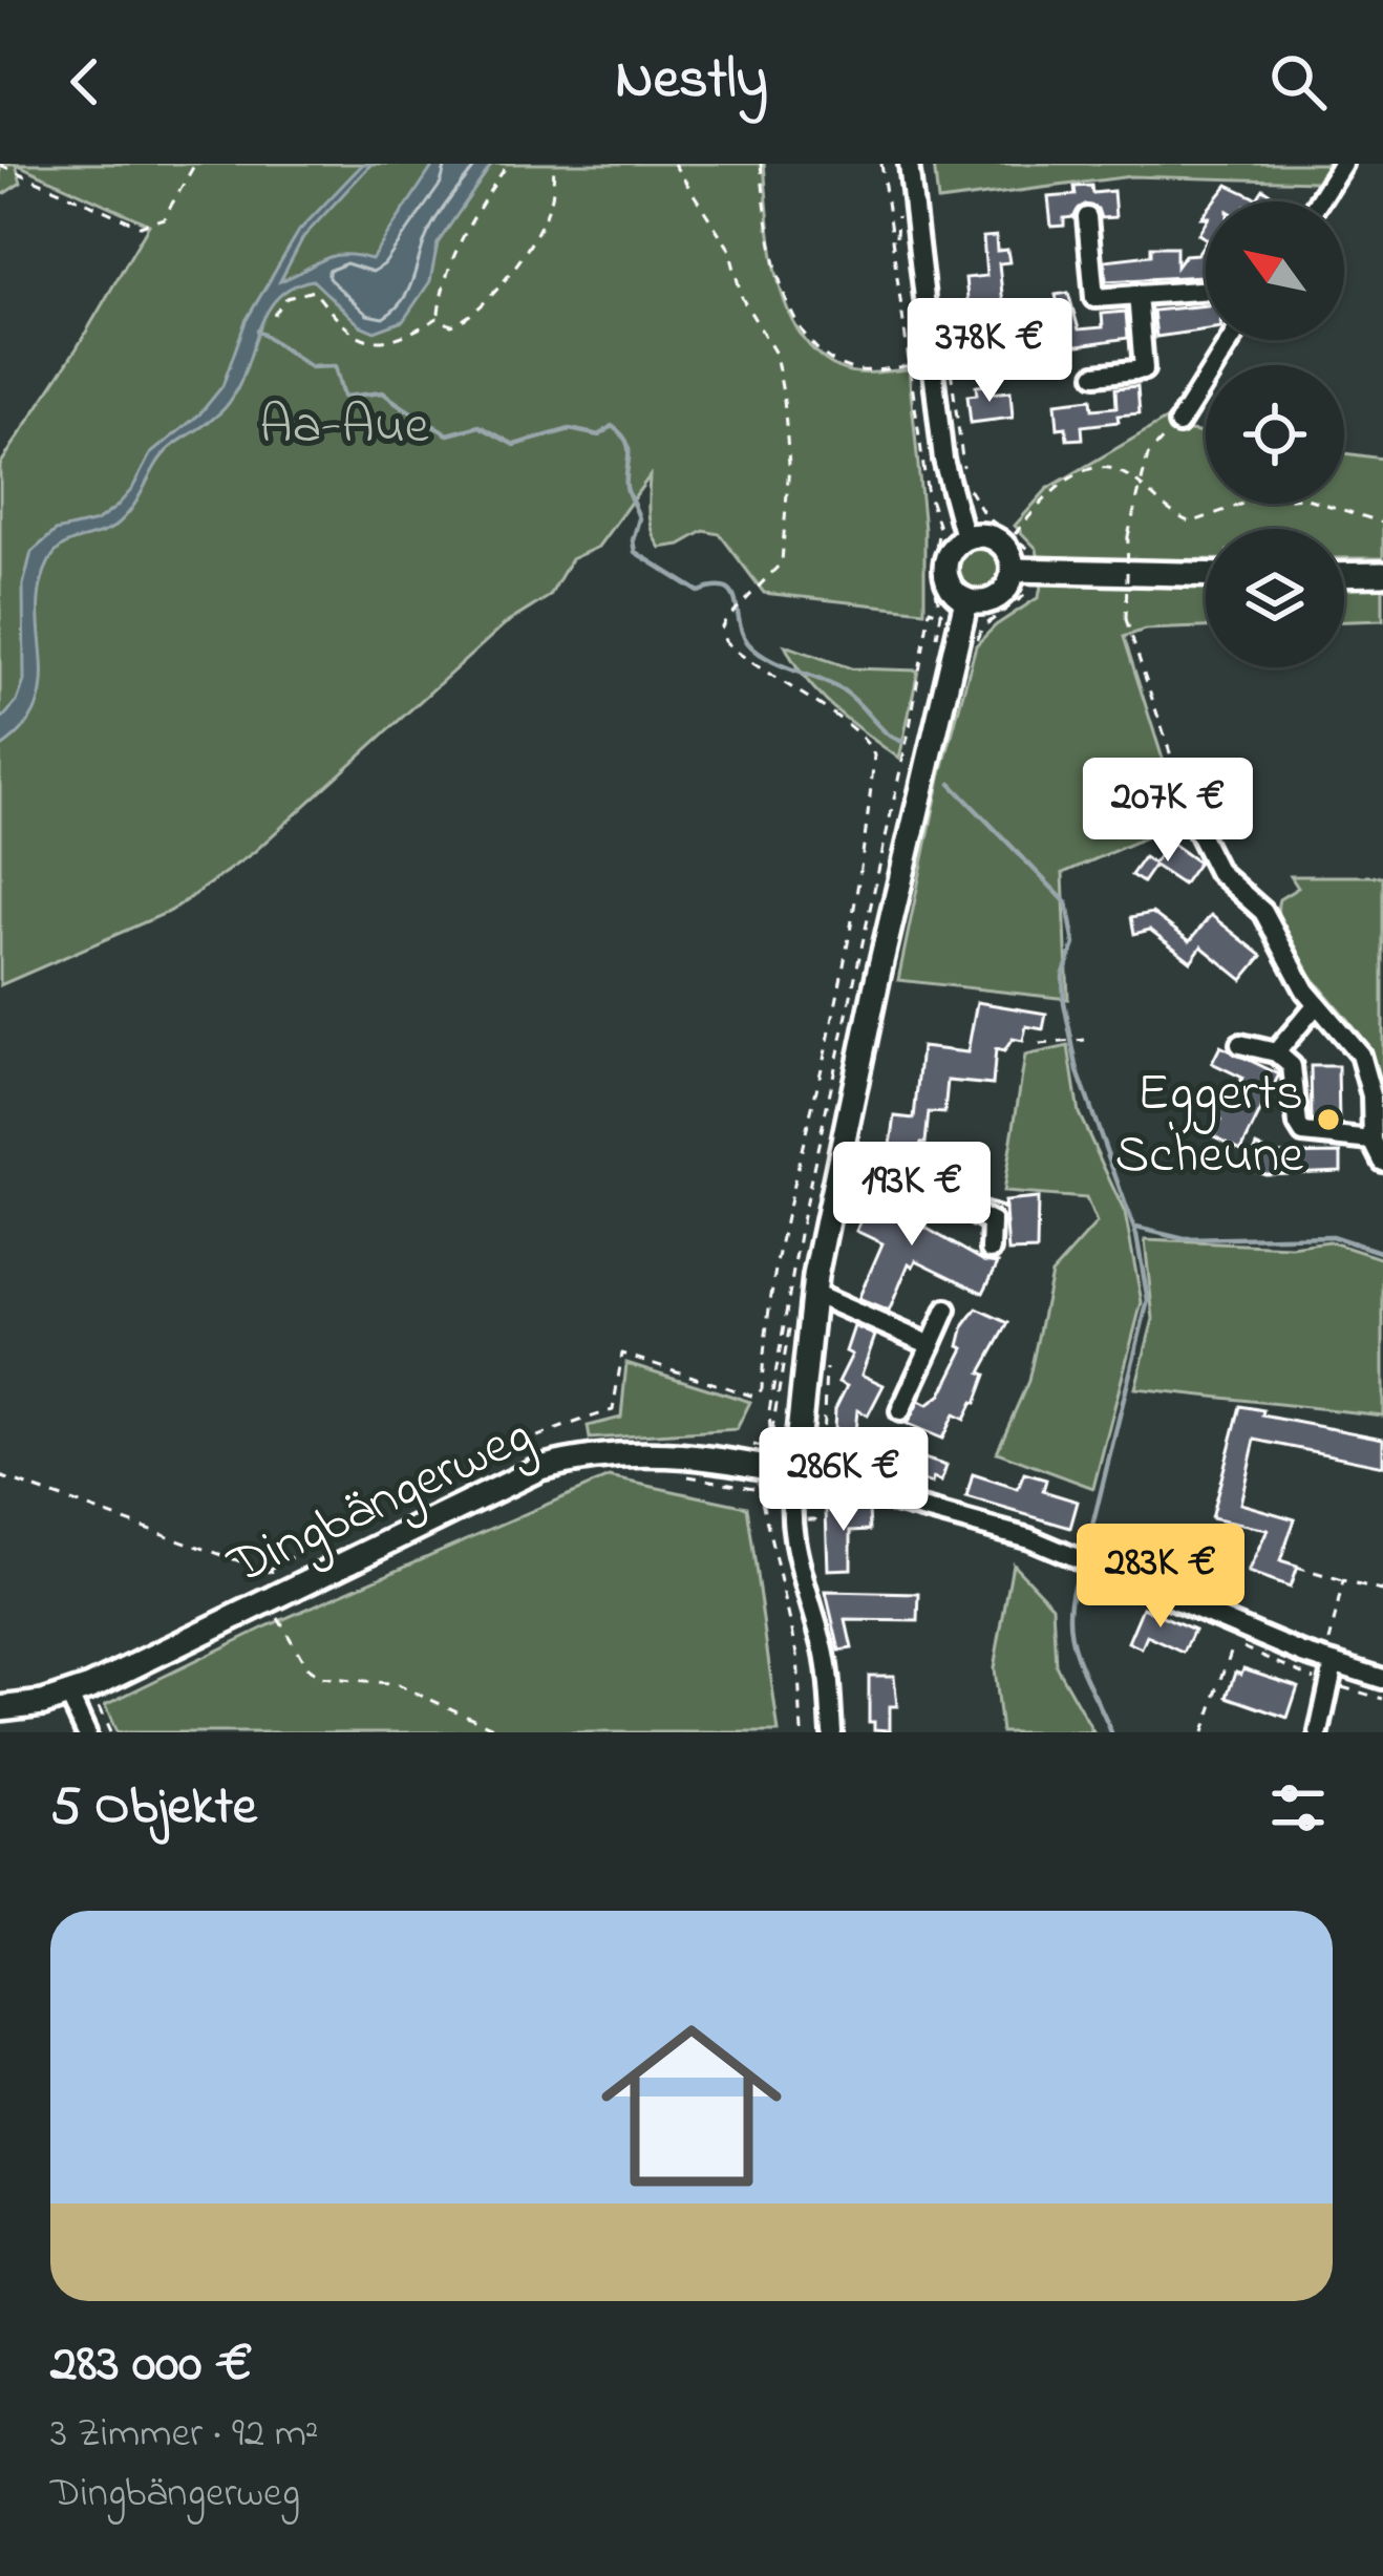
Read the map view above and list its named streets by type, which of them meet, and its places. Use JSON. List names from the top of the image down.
{
  "streets": {
    "main road": ["Dingbängerweg"]
  },
  "parks": ["Aa-Aue"],
  "places": ["Eggerts Scheune"],
  "north": "top left",
  "page": {
    "header": "Nestly",
    "price": [
      "378K €",
      "207K €",
      "193K €",
      "286K €",
      "283K €"
    ],
    "heading": "5 Objekte",
    "list": [
      {
        "name": "283 000 €",
        "note": "3 Zimmer · 92 m² · Dingbängerweg"
      }
    ]
  }
}
